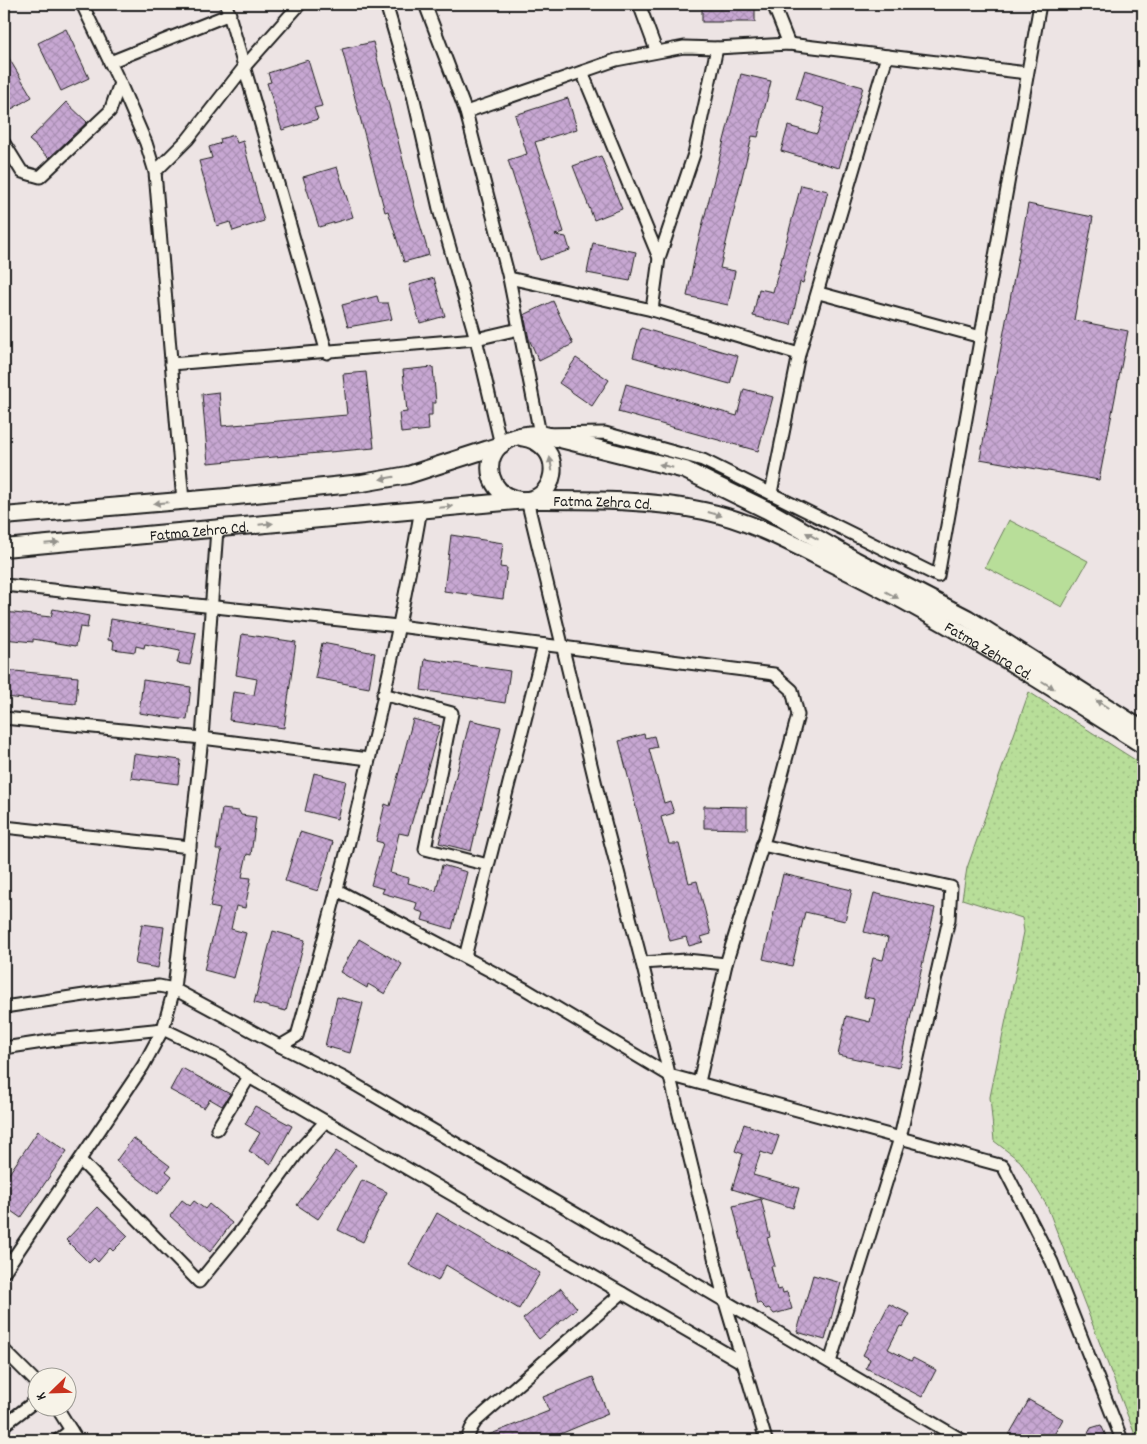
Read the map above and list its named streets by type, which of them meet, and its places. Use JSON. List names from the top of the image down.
{
  "streets": {
    "main road": ["Fatma Zehra Cd."]
  },
  "north": "bottom left"
}
